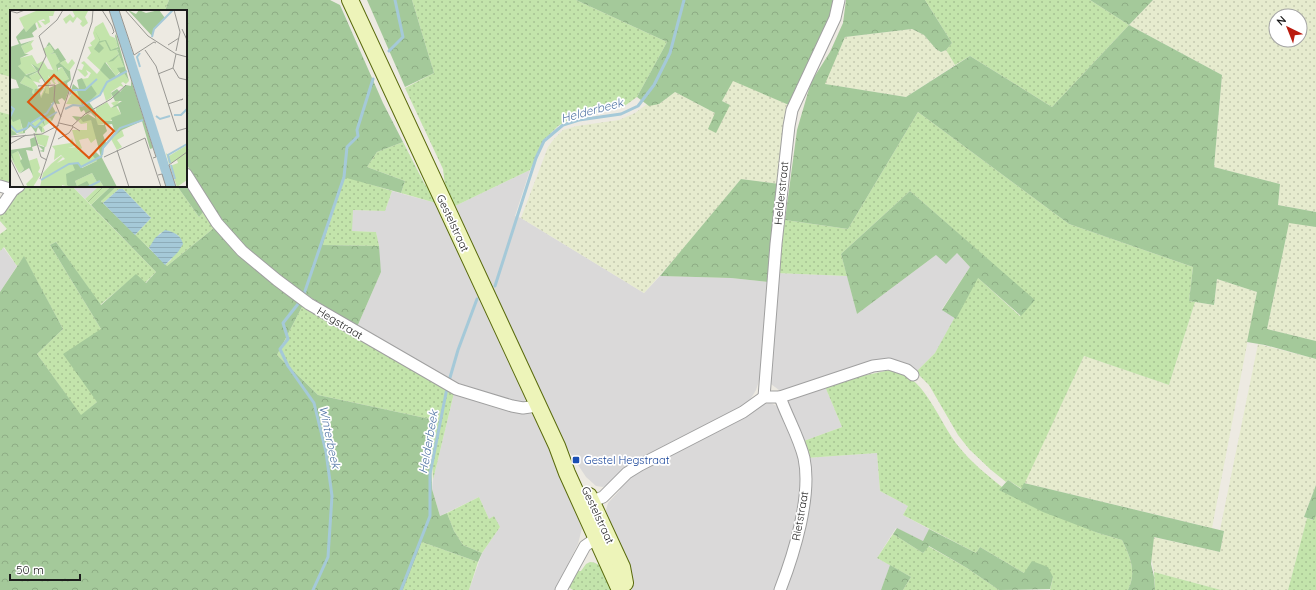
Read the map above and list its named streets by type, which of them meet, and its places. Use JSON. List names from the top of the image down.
{
  "streets": {
    "main road": ["Gestelstraat"],
    "street": ["Helderstraat", "Hegstraat", "Rietstraat"]
  },
  "crossings": [
    ["Gestelstraat", "Hegstraat"]
  ],
  "water": ["Helderbeek", "Winterbeek"],
  "places": {
    "transit": ["Gestel Hegstraat"]
  },
  "scale_bar": "50 m",
  "north": "top left"
}
